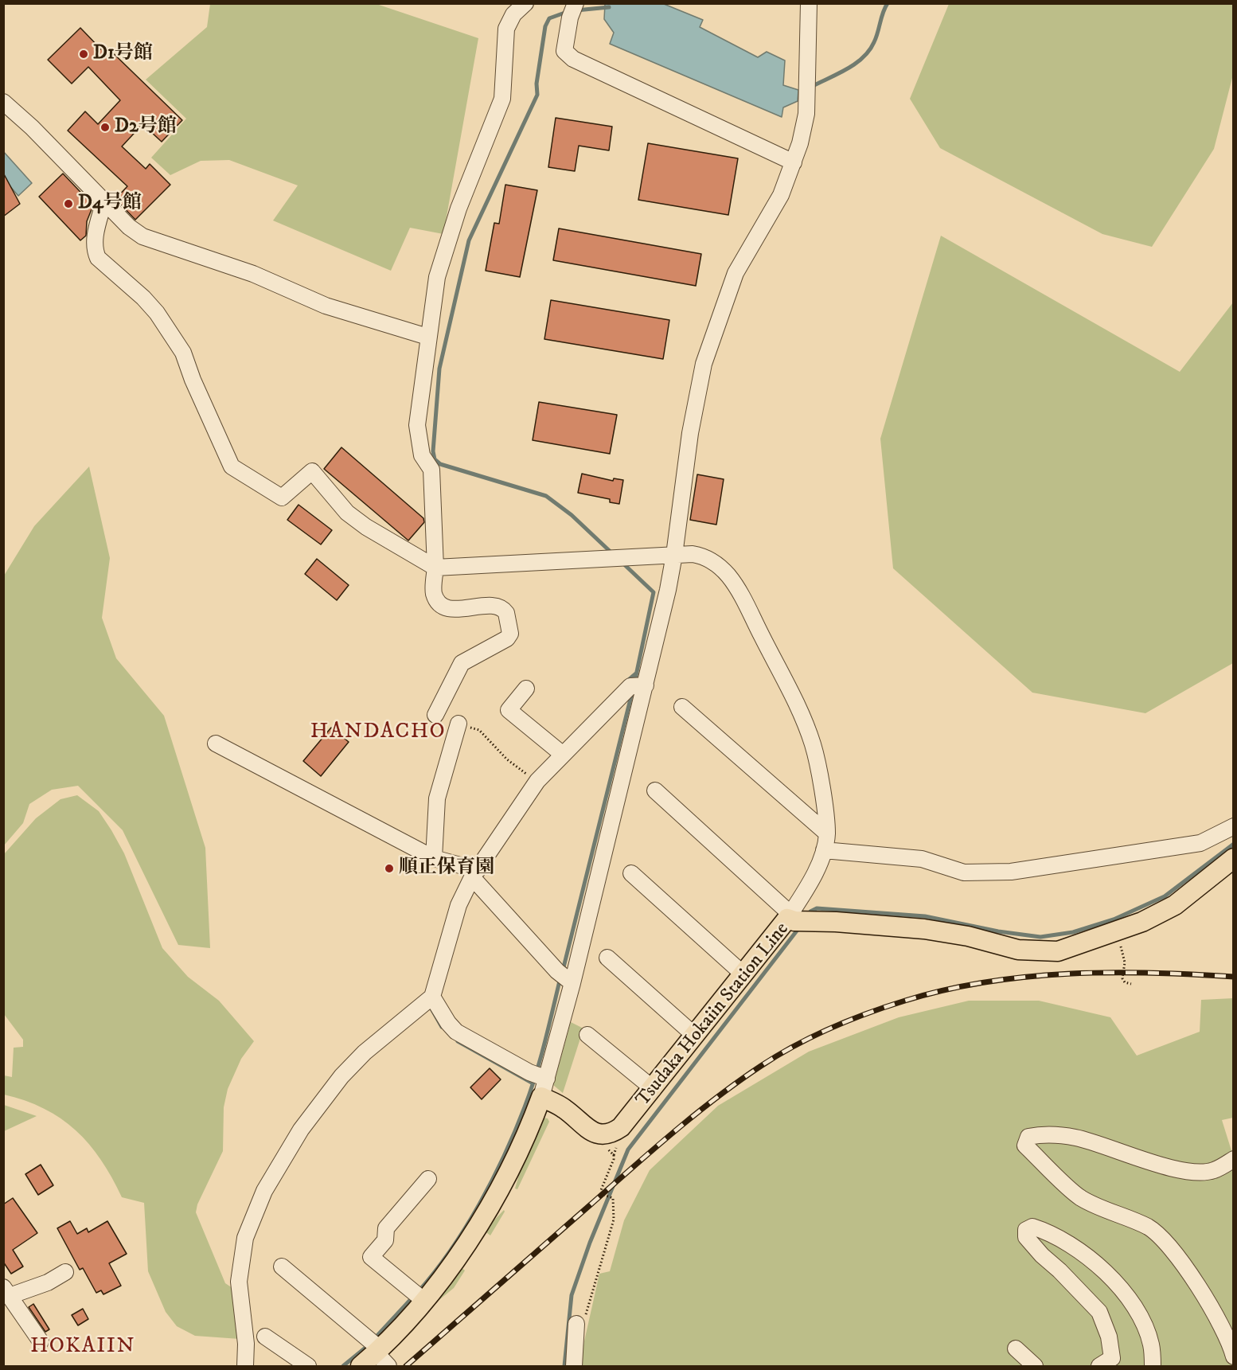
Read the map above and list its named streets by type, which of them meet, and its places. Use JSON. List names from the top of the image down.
{
  "streets": {
    "main road": ["Tsudaka Hokaiin Station Line"]
  },
  "districts": ["HANDACHO", "HOKAIIN"],
  "places": [
    "D1号館",
    "D2号館",
    "D4号館",
    "順正保育園"
  ]
}
